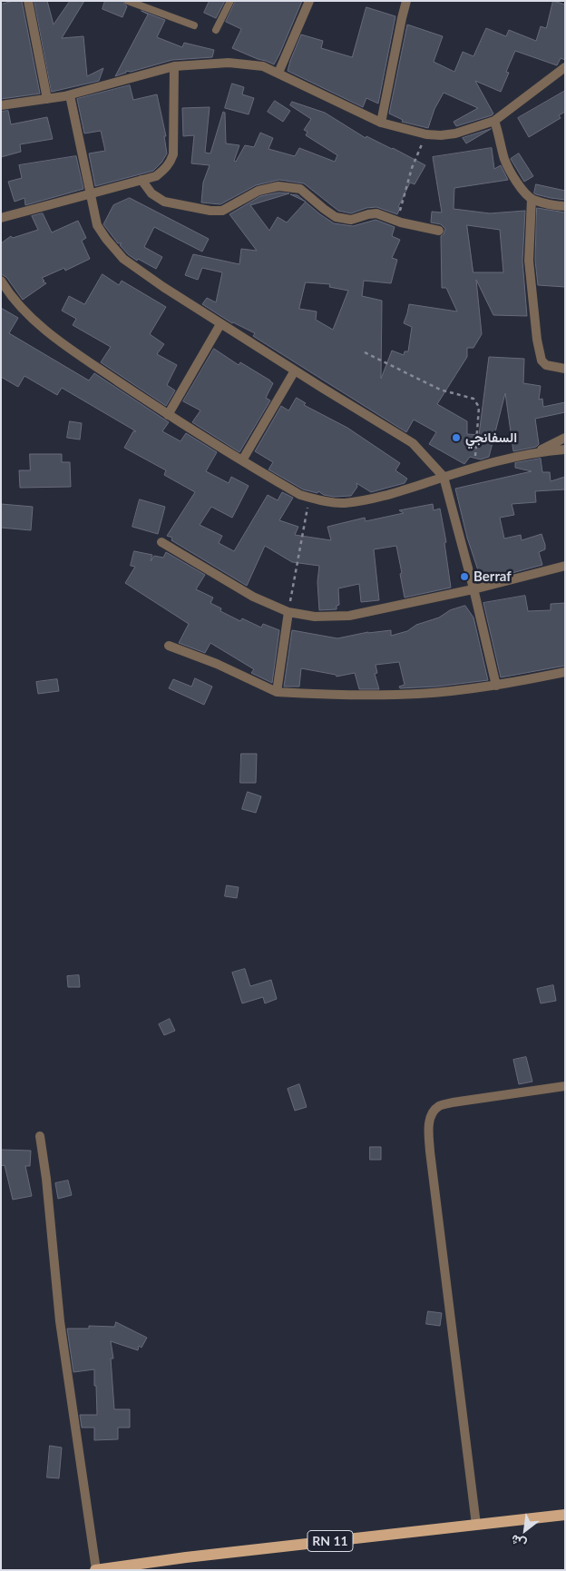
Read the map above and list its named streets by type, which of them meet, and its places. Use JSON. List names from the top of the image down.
{
  "streets": {
    "main road": ["RN 11"]
  },
  "places": ["السفانجي", "Berraf"],
  "north": "bottom left"
}
